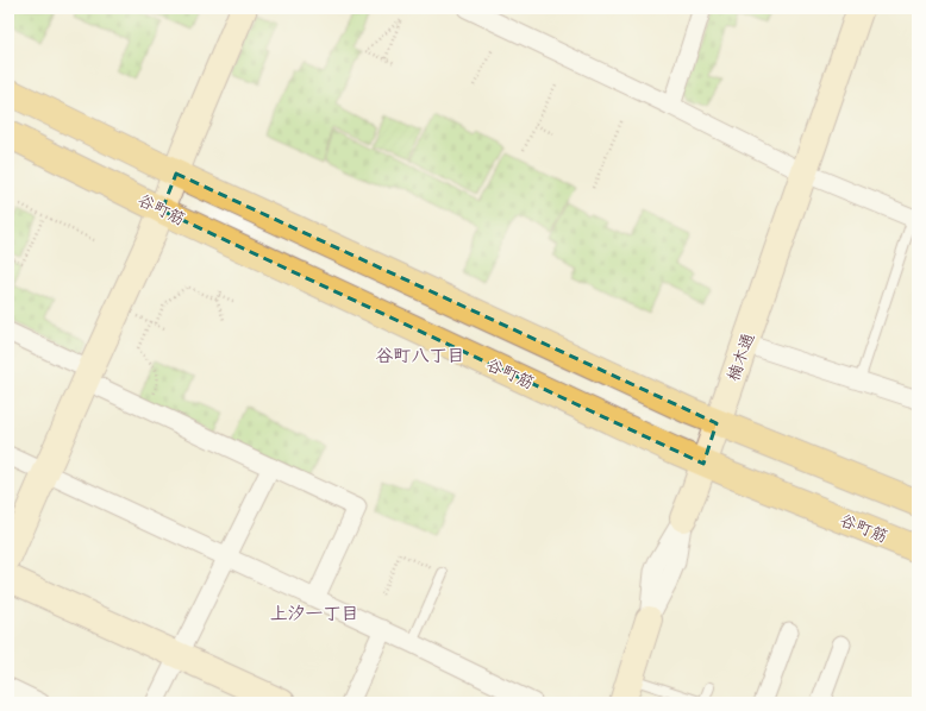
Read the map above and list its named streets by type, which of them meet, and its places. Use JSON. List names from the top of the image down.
{
  "streets": {
    "main road": ["谷町筋"],
    "street": ["楠木通"]
  },
  "crossings": [
    ["谷町筋", "楠木通"]
  ],
  "districts": ["谷町八丁目", "上汐一丁目"]
}
